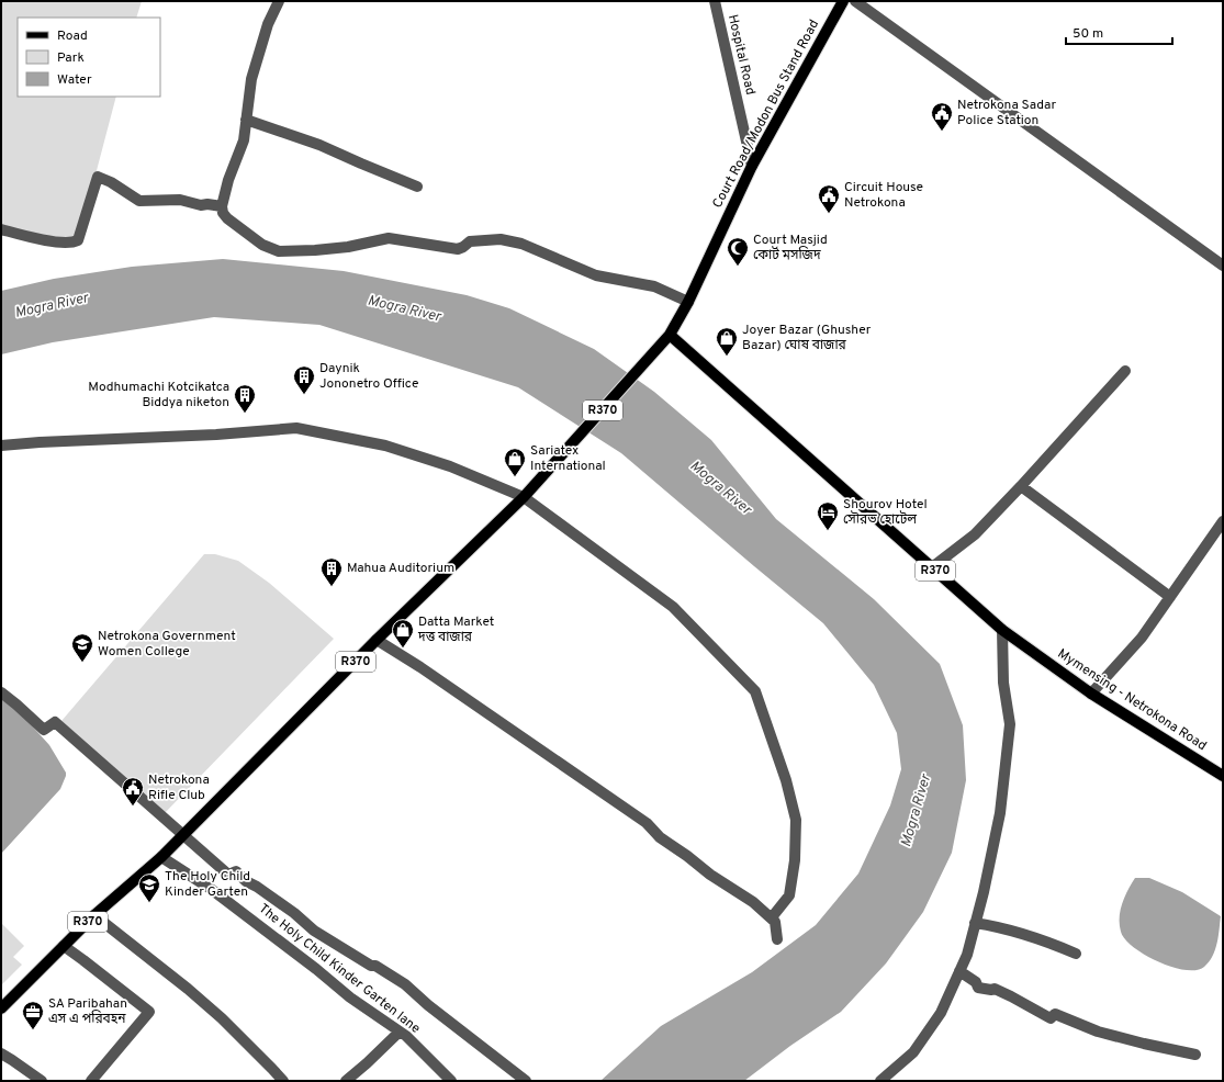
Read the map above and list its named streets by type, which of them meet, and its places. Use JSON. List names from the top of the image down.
{
  "streets": {
    "main road": ["Court Road/Modon Bus Stand Road", "R370", "Mymensing - Netrokona Road"],
    "street": ["Hospital Road", "The Holy Child Kinder Garten lane"]
  },
  "crossings": [
    ["Hospital Road", "Court Road/Modon Bus Stand Road"],
    ["Court Road/Modon Bus Stand Road", "R370"],
    ["Court Road/Modon Bus Stand Road", "Mymensing - Netrokona Road"],
    ["R370", "Mymensing - Netrokona Road"],
    ["R370", "The Holy Child Kinder Garten lane"]
  ],
  "water": ["Mogra River"],
  "places": {
    "public building": ["Netrokona Sadar Police Station", "Circuit House Netrokona", "Netrokona Rifle Club"],
    "mosque": ["Court Masjid কোর্ট মসজিদ"],
    "shop": ["Joyer Bazar (Ghusher Bazar) ঘোষ বাজার", "Sariatex International", "Datta Market দত্ত বাজার"],
    "building": ["Daynik Jononetro Office", "Modhumachi Kotcikatca Biddya niketon", "Mahua Auditorium"],
    "hotel": ["Shourov Hotel সৌরভ হোটেল"],
    "school or university": ["Netrokona Government Women College", "The Holy Child Kinder Garten"],
    "office": ["SA Paribahan এস এ পরিবহন"]
  },
  "legend": ["Road", "Park", "Water"],
  "scale_bar": "50 m"
}
